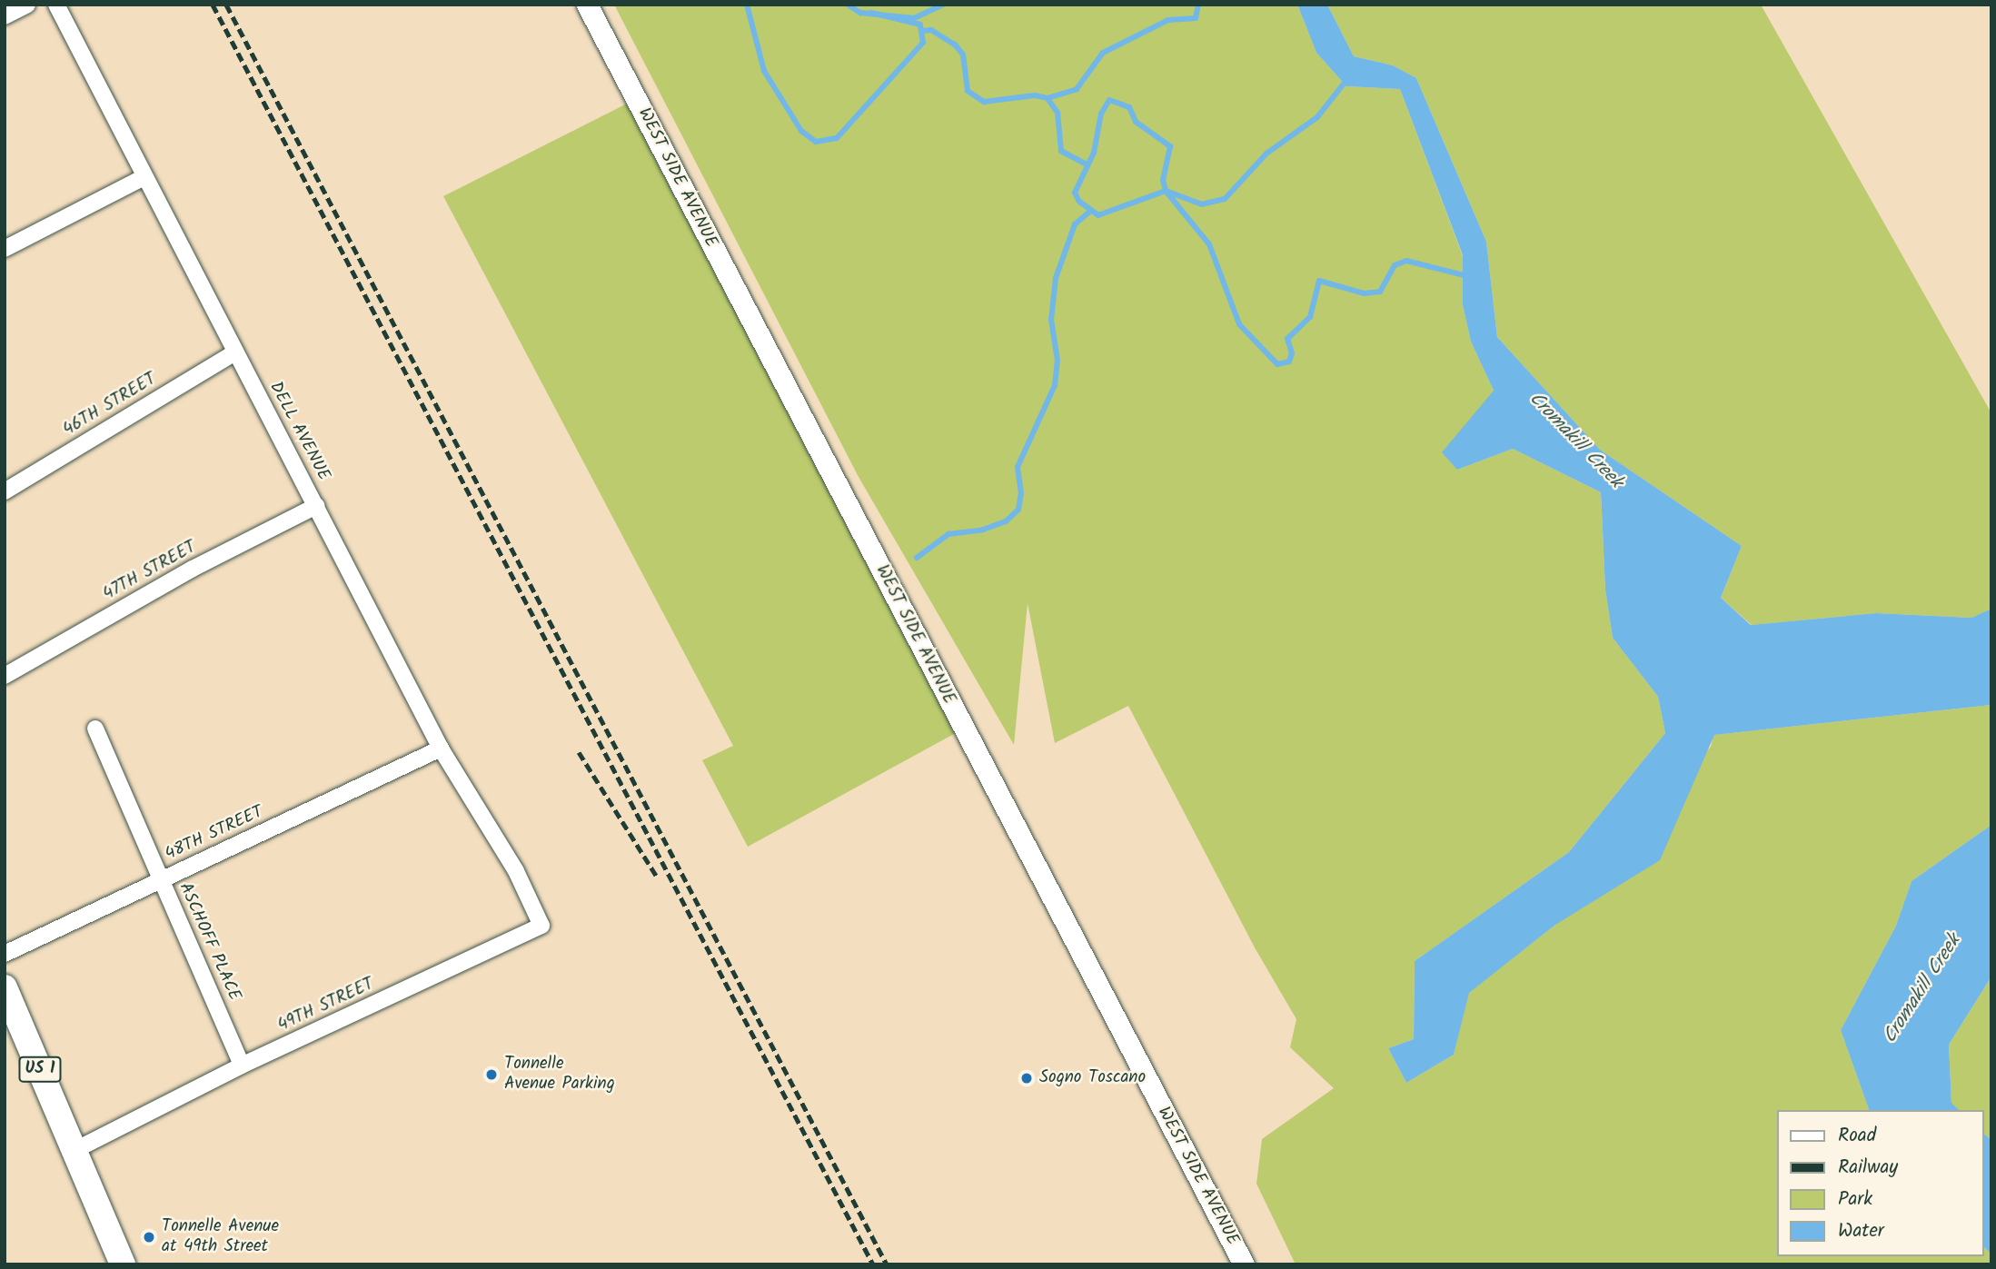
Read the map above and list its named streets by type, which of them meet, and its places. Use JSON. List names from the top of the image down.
{
  "streets": {
    "main road": ["US 1"],
    "street": [
      "WEST SIDE AVENUE",
      "46TH STREET",
      "DELL AVENUE",
      "47TH STREET",
      "48TH STREET",
      "ASCHOFF PLACE",
      "49TH STREET"
    ]
  },
  "crossings": [
    ["46TH STREET", "DELL AVENUE"],
    ["DELL AVENUE", "47TH STREET"],
    ["DELL AVENUE", "48TH STREET"],
    ["DELL AVENUE", "49TH STREET"],
    ["48TH STREET", "ASCHOFF PLACE"],
    ["ASCHOFF PLACE", "49TH STREET"],
    ["49TH STREET", "US 1"]
  ],
  "water": ["Cromakill Creek"],
  "places": ["Tonnelle Avenue Parking", "Sogno Toscano", "Tonnelle Avenue at 49th Street"],
  "legend": [
    "Road",
    "Railway",
    "Park",
    "Water"
  ]
}
